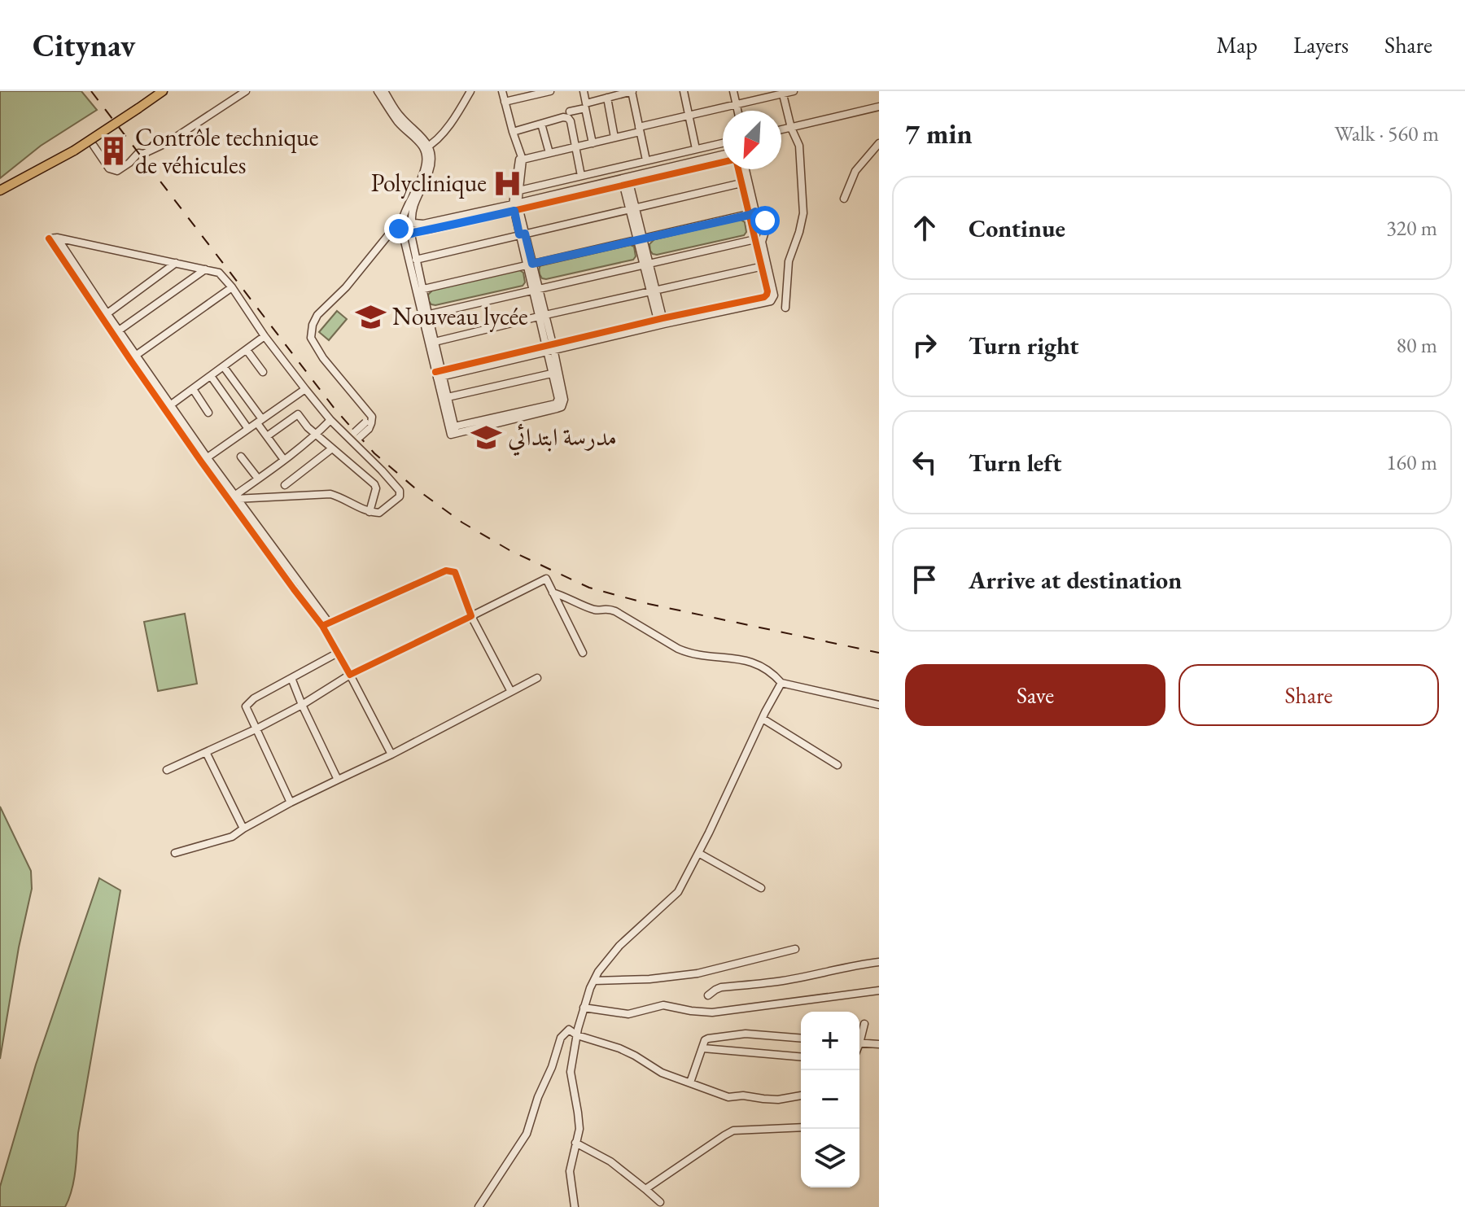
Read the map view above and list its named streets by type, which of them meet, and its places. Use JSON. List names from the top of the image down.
{
  "places": {
    "building": ["Contrôle technique de véhicules"],
    "hospital": ["Polyclinique"],
    "school or university": ["Nouveau lycée", "مدرسة ابتدائي"]
  },
  "north": "bottom left",
  "page": {
    "header": "Citynav",
    "nav": ["Map", "Layers", "Share"],
    "heading": ["7 min", "Walk · 560 m"],
    "list": [
      ["Continue", "320 m"],
      ["Turn right", "80 m"],
      ["Turn left", "160 m"],
      "Arrive at destination"
    ],
    "buttons": ["Save", "Share"],
    "map_buttons": ["+", "−"]
  }
}
